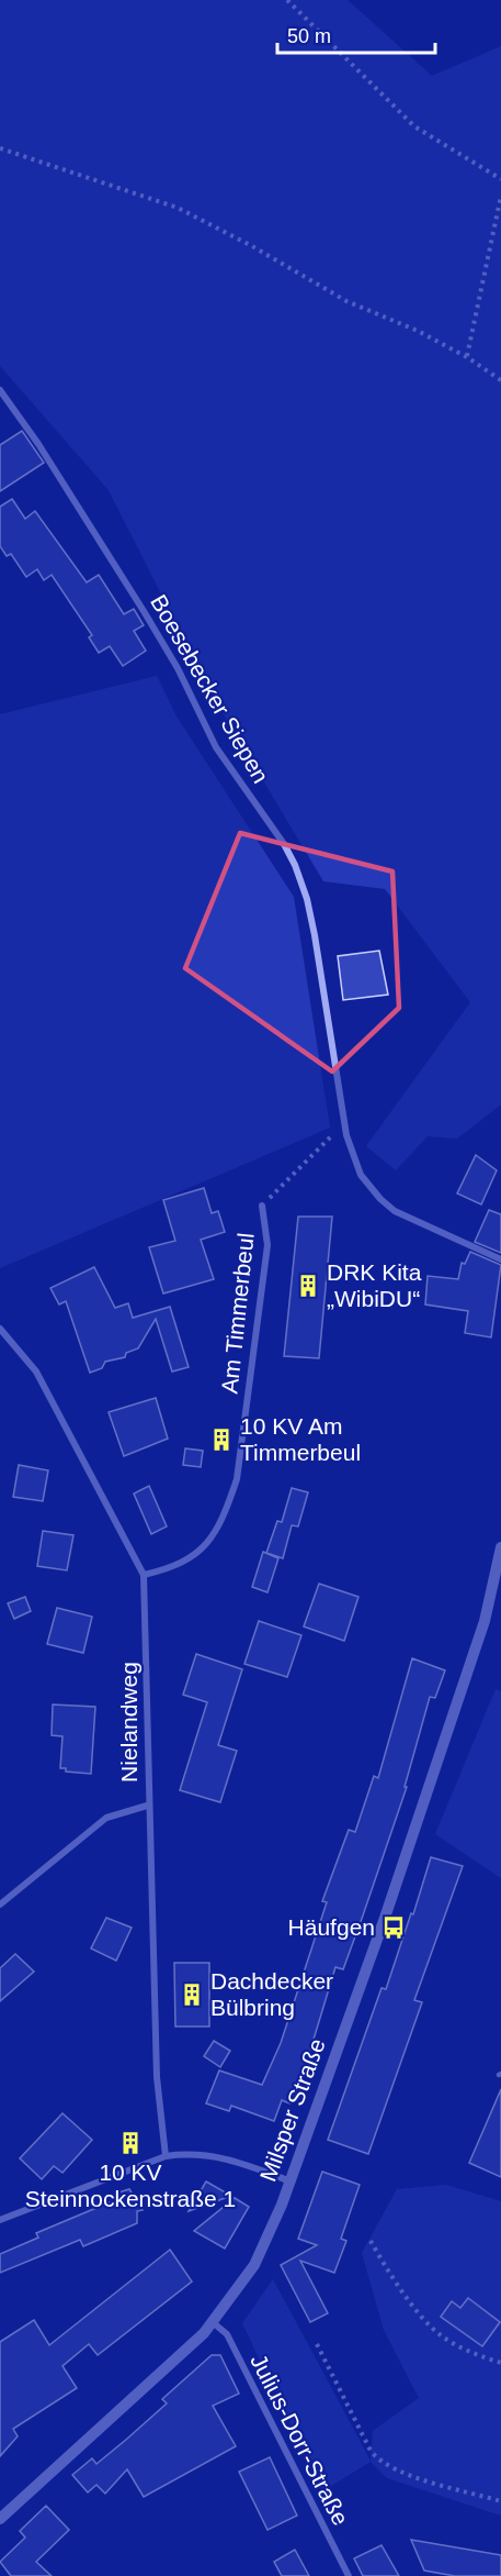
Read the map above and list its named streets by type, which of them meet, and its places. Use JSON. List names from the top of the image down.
{
  "streets": {
    "street": [
      "Boesebecker Siepen",
      "Am Timmerbeul",
      "Nielandweg",
      "Milsper Straße",
      "Julius-Dorr-Straße"
    ]
  },
  "crossings": [
    ["Am Timmerbeul", "Nielandweg"],
    ["Milsper Straße", "Julius-Dorr-Straße"]
  ],
  "places": {
    "building": [
      "DRK Kita „WibiDU“",
      "10 KV Am Timmerbeul",
      "Dachdecker Bülbring",
      "10 KV Steinnockenstraße 1"
    ],
    "bus stop": ["Häufgen"]
  },
  "scale_bar": "50 m"
}
